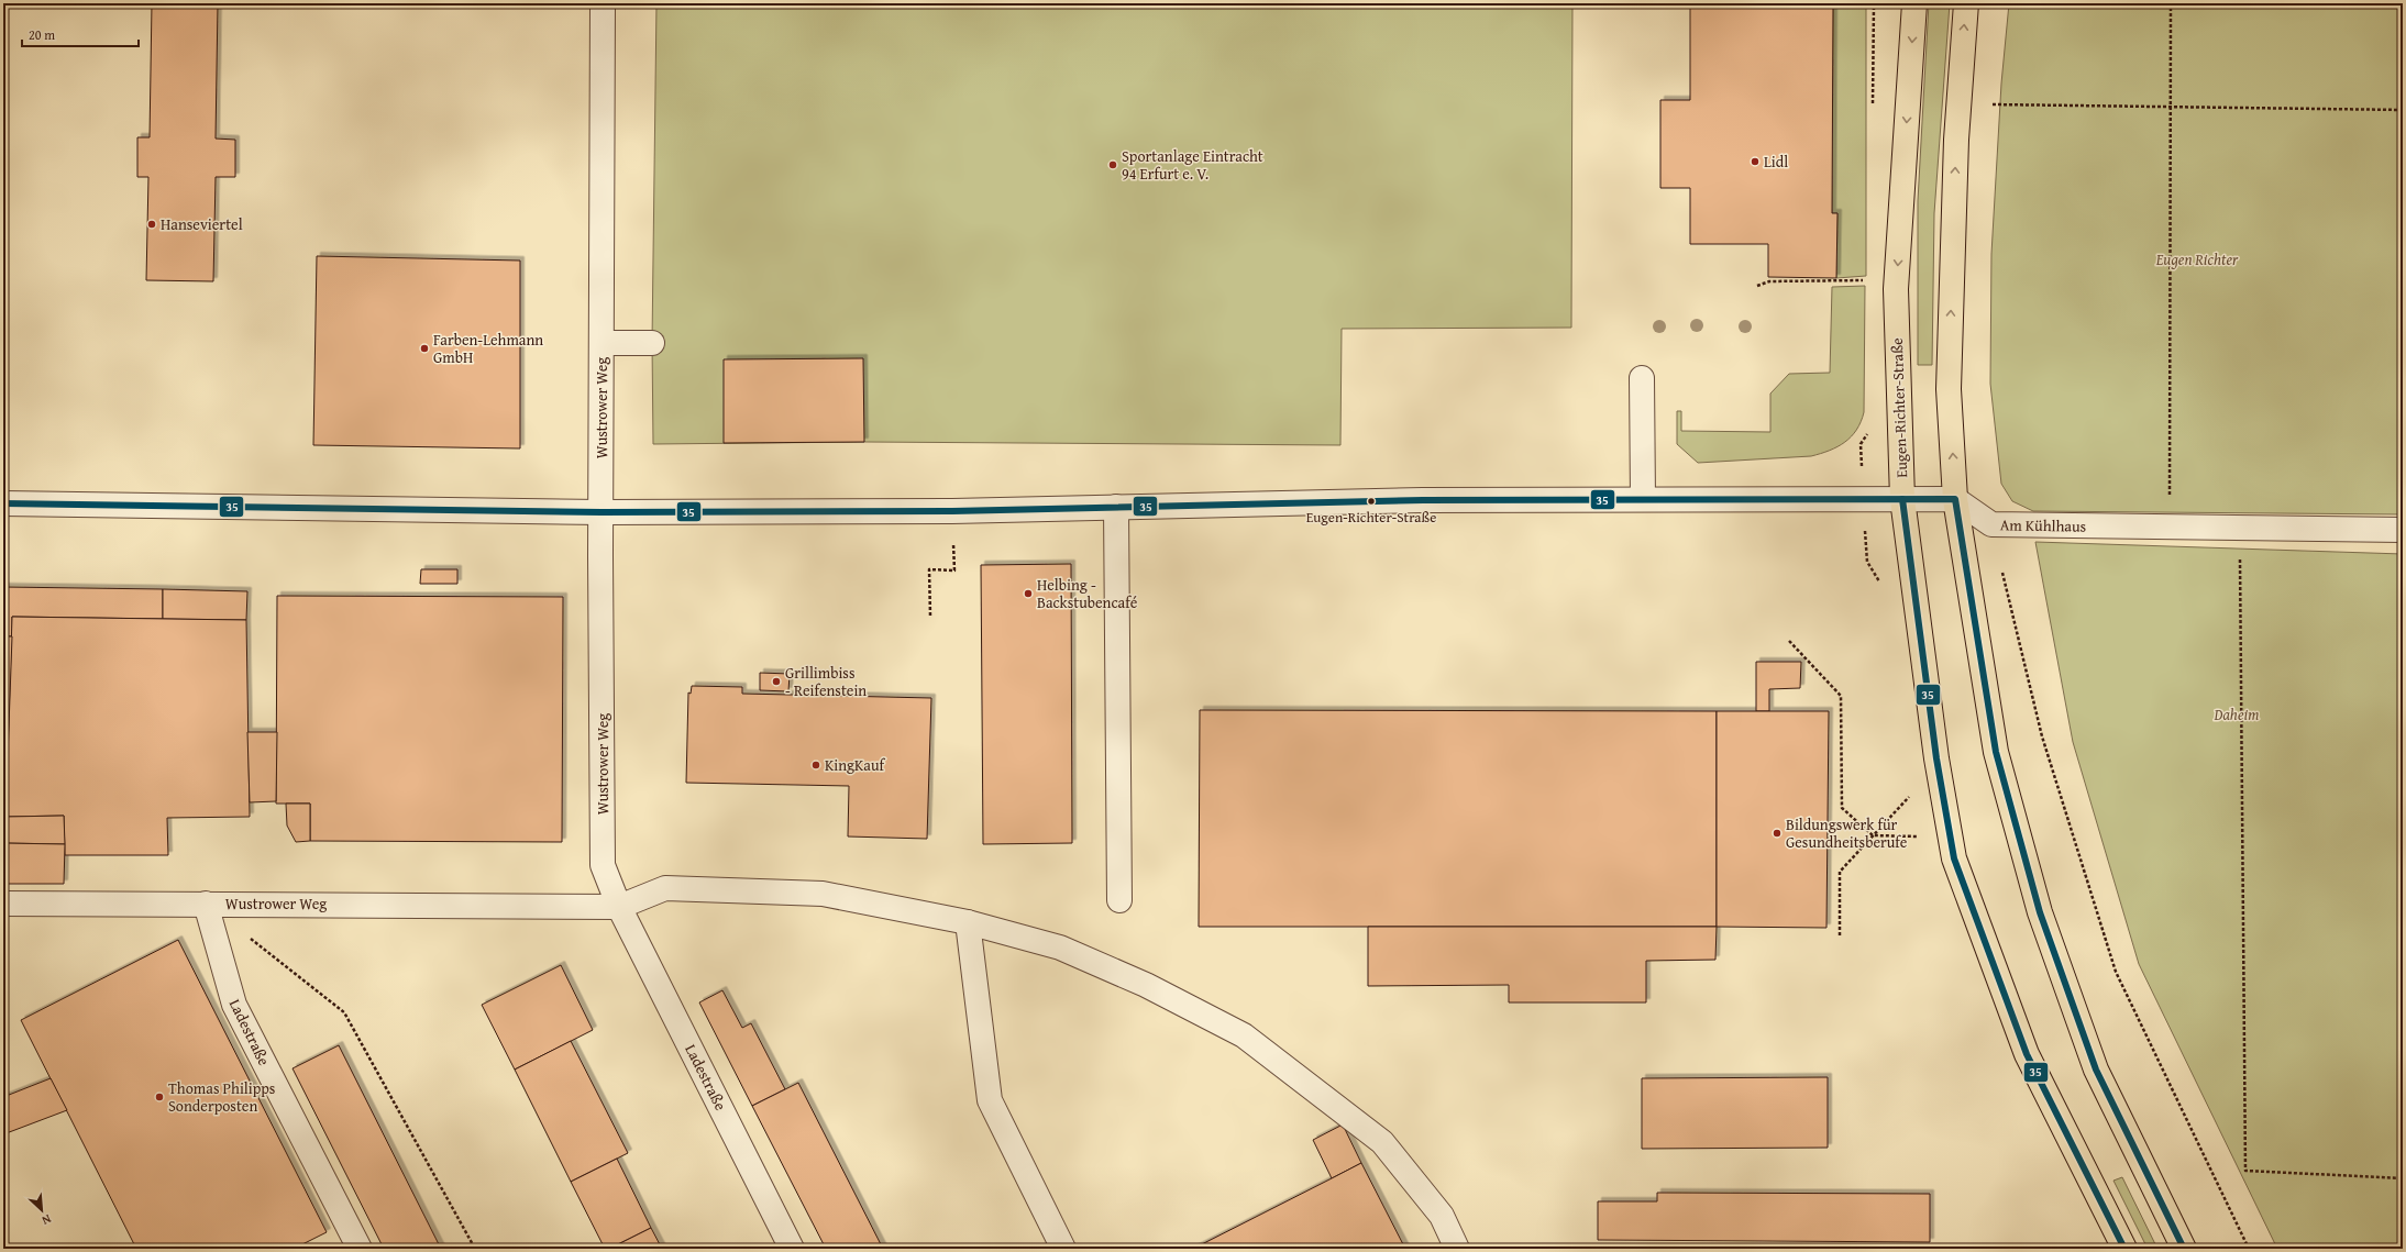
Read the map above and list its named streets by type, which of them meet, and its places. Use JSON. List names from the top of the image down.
{
  "streets": {
    "main road": ["Eugen-Richter-Straße"],
    "street": ["Wustrower Weg", "Am Kühlhaus", "Ladestraße"]
  },
  "crossings": [
    ["Wustrower Weg", "Ladestraße"]
  ],
  "parks": ["Eugen Richter", "Daheim"],
  "places": [
    "Lidl",
    "Sportanlage Eintracht 94 Erfurt e. V.",
    "Hanseviertel",
    "Farben-Lehmann GmbH",
    "Eugen-Richter-Straße",
    "Helbing - Backstubencafé",
    "Grillimbiss - Reifenstein",
    "KingKauf",
    "Bildungswerk für Gesundheitsberufe",
    "Thomas Philipps Sonderposten"
  ],
  "lines": ["transit line 35"],
  "scale_bar": "20 m",
  "north": "bottom right"
}
